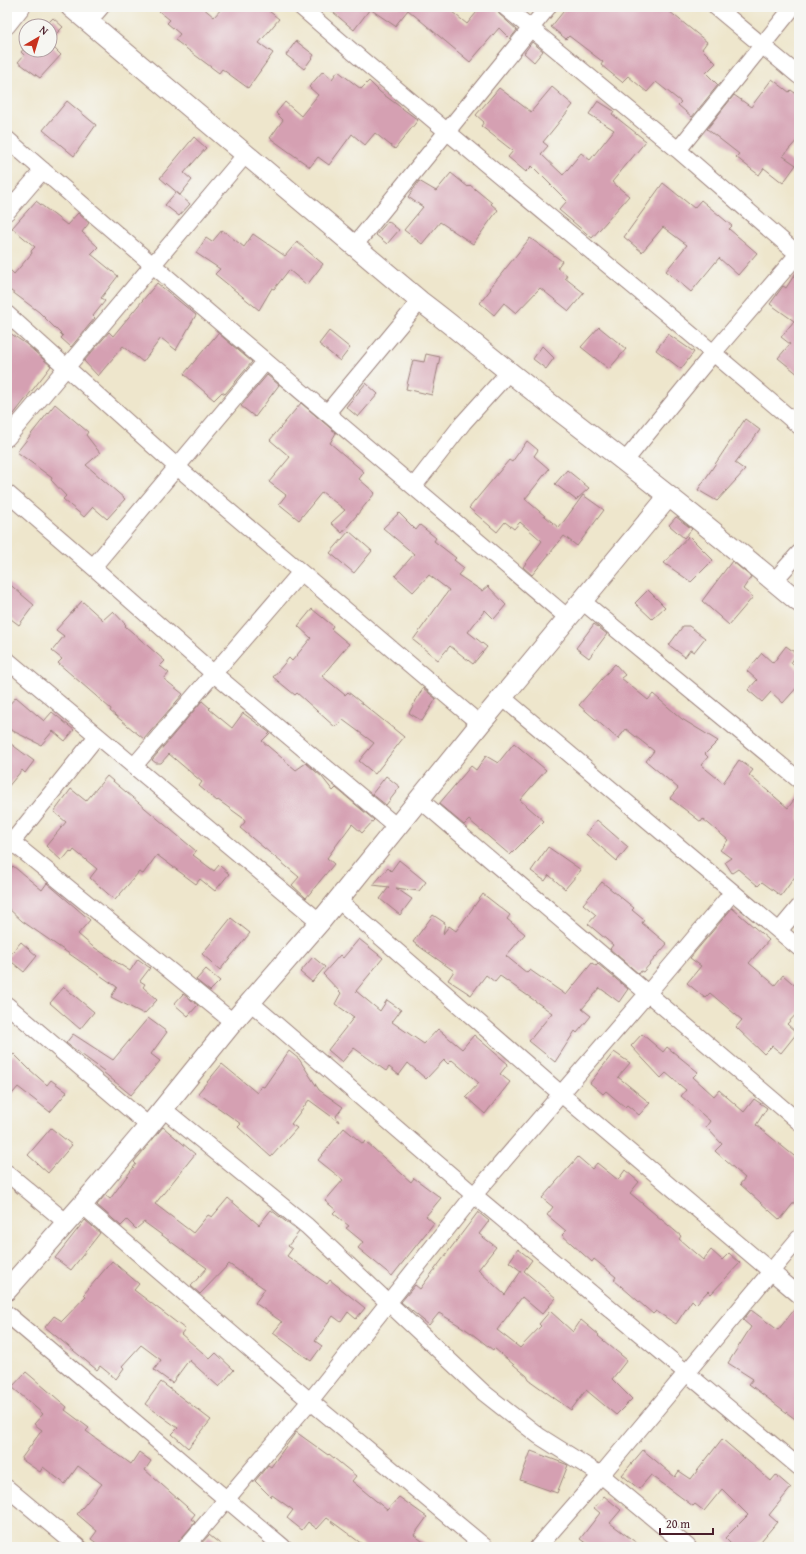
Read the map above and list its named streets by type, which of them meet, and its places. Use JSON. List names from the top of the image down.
{
  "scale_bar": "20 m",
  "north": "top right"
}
